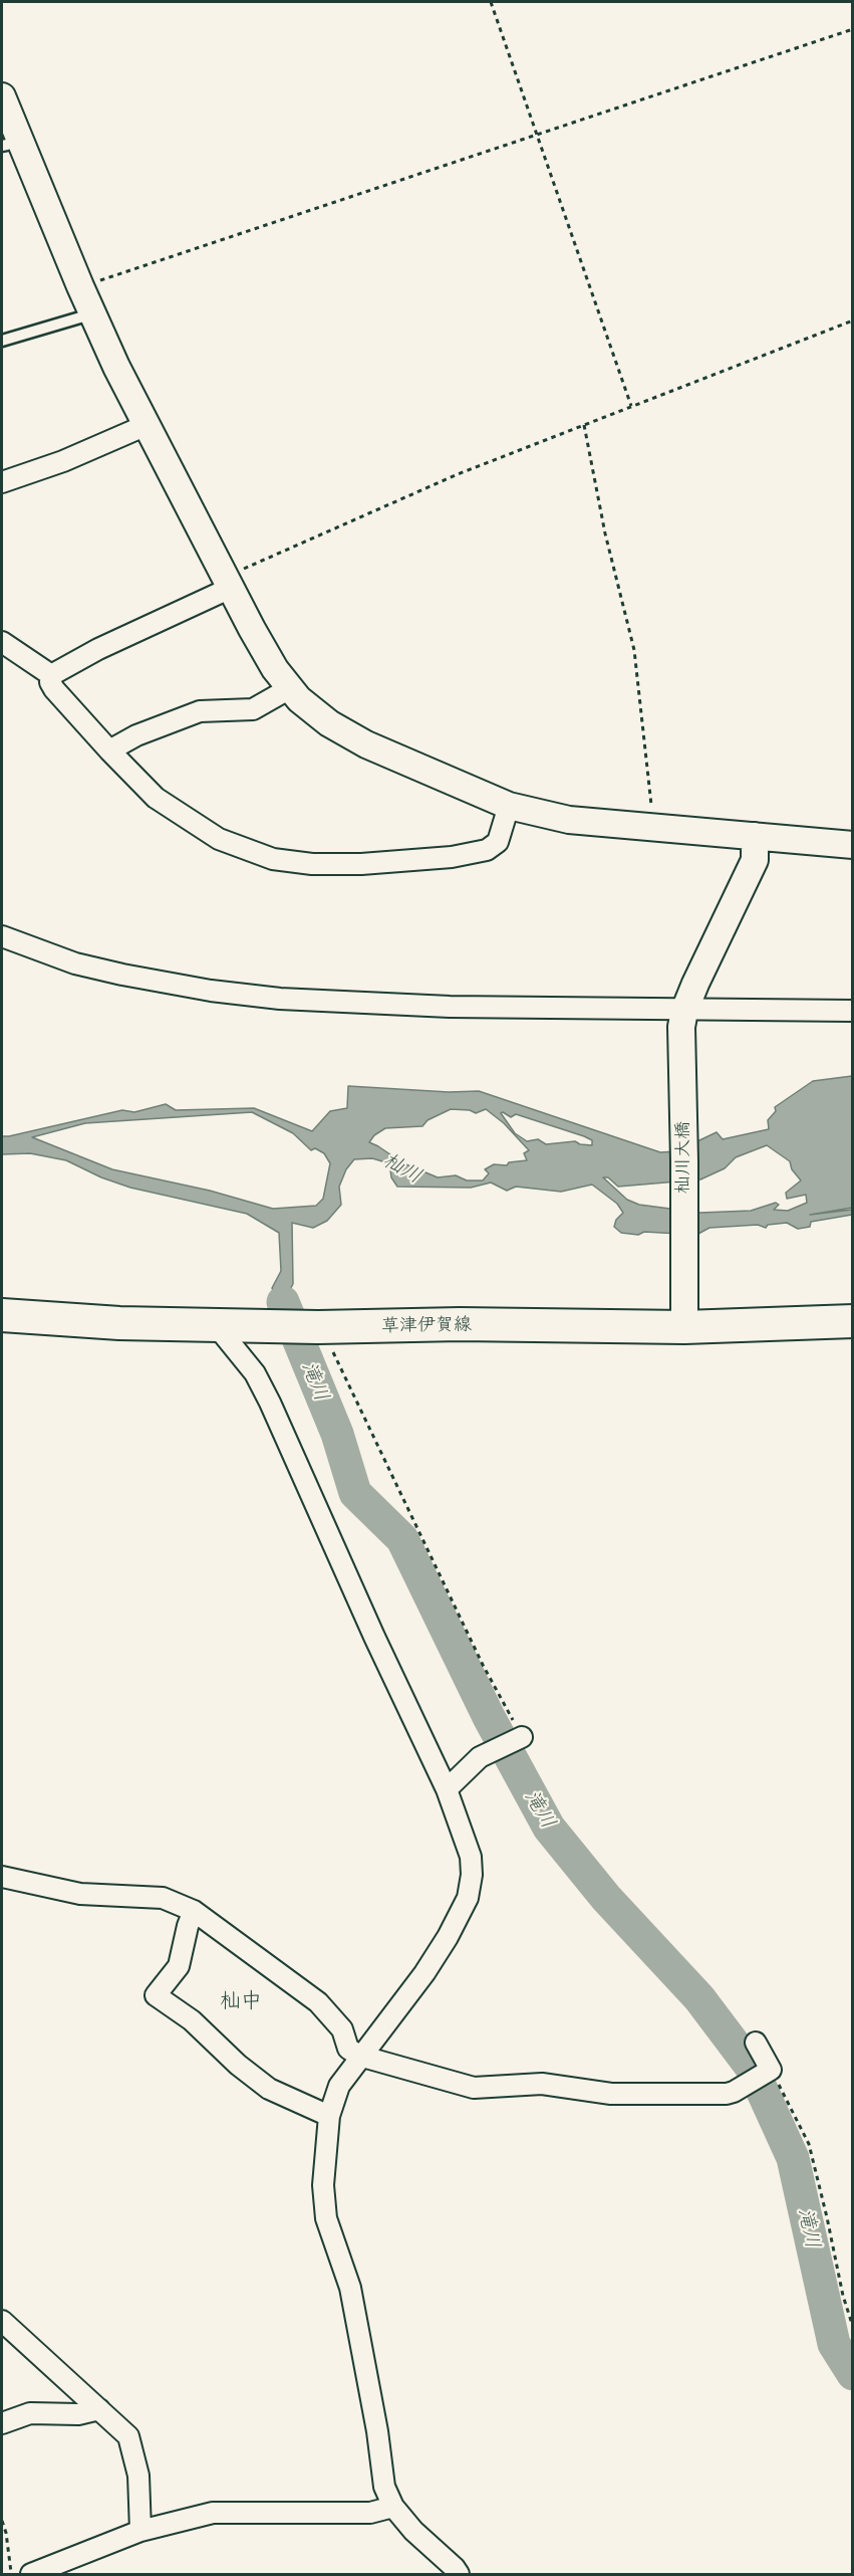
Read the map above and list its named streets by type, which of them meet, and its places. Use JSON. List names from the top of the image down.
{
  "streets": {
    "main road": ["草津伊賀線"],
    "street": ["杣川大橋"]
  },
  "crossings": [
    ["杣川大橋", "草津伊賀線"]
  ],
  "districts": ["杣中"],
  "water": ["杣川", "滝川"]
}
